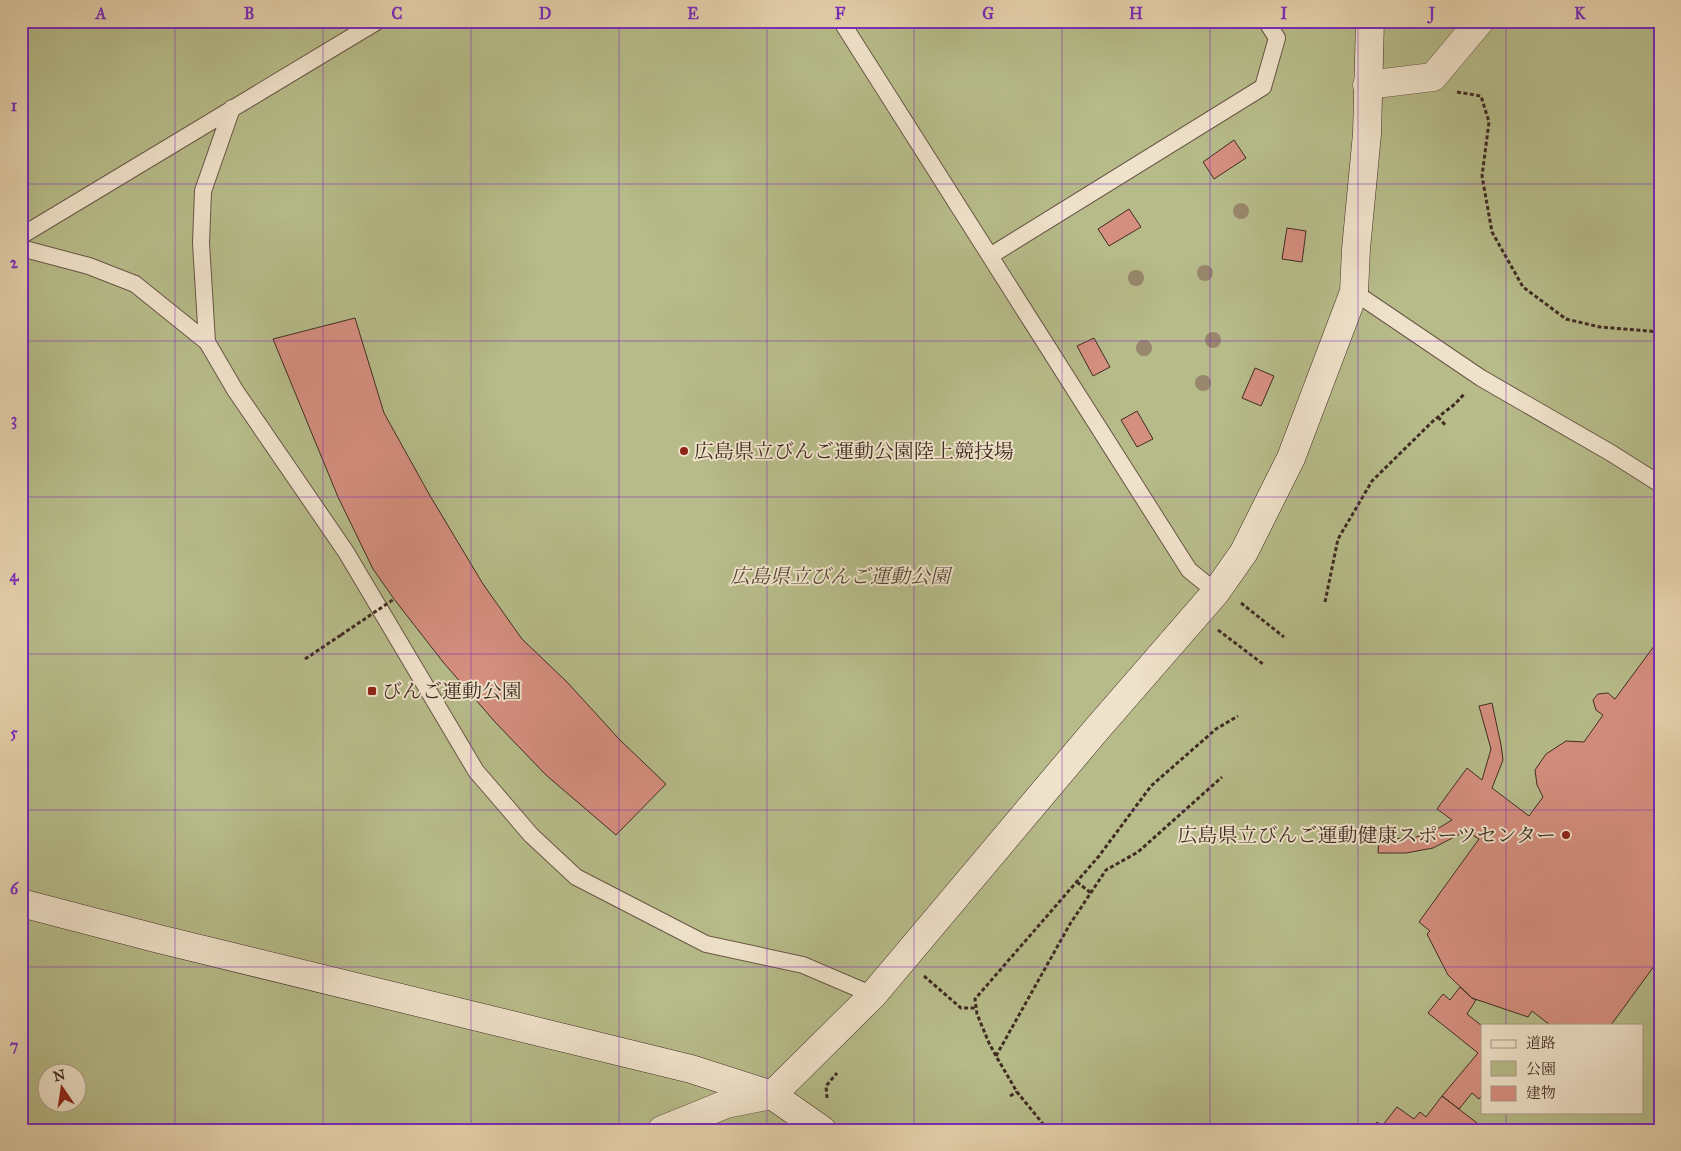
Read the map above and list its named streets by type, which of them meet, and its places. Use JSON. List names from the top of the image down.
{
  "parks": ["広島県立びんご運動公園"],
  "places": {
    "other": ["広島県立びんご運動公園陸上競技場", "広島県立びんご運動健康スポーツセンター"],
    "transit": ["びんご運動公園"]
  },
  "legend": ["道路", "公園", "建物"],
  "north": "top",
  "grid": {
    "columns": [
      "A",
      "B",
      "C",
      "D",
      "E",
      "F",
      "G",
      "H",
      "I",
      "J",
      "K"
    ],
    "rows": [
      "1",
      "2",
      "3",
      "4",
      "5",
      "6",
      "7"
    ]
  }
}
